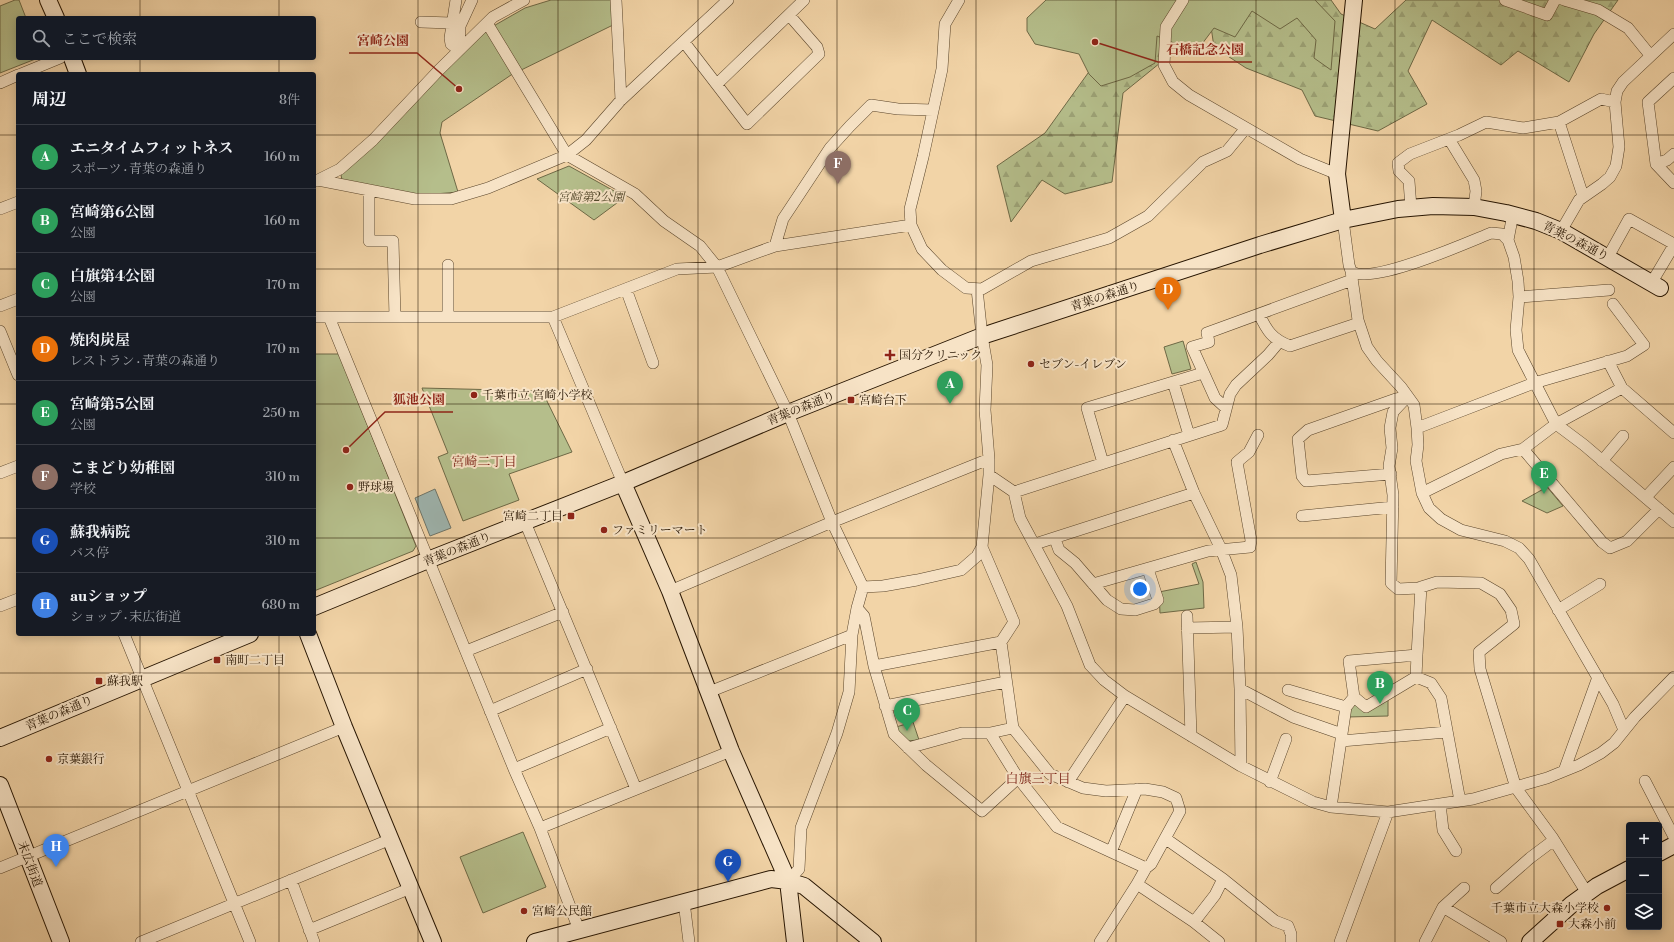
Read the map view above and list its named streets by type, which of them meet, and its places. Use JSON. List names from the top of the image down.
{
  "streets": {
    "street": ["青葉の森通り", "末広街道"]
  },
  "districts": ["宮崎二丁目", "白旗三丁目"],
  "parks": ["宮崎第2公園"],
  "places": {
    "other": [
      "石橋記念公園",
      "宮崎公園",
      "セブン-イレブン",
      "千葉市立 宮崎小学校",
      "狐池公園",
      "野球場",
      "ファミリーマート",
      "京葉銀行",
      "千葉市立大森小学校",
      "宮崎公民館"
    ],
    "health": ["国分クリニック"],
    "transit": [
      "宮崎台下",
      "宮崎二丁目",
      "南町二丁目",
      "蘇我駅",
      "大森小前"
    ]
  },
  "page": {
    "search": "ここで検索",
    "heading": ["周辺", "8件"],
    "list": [
      {
        "mark": "A",
        "name": "エニタイムフィットネス",
        "note": "スポーツ · 青葉の森通り",
        "value": "160 m"
      },
      {
        "mark": "B",
        "name": "宮崎第6公園",
        "note": "公園",
        "value": "160 m"
      },
      {
        "mark": "C",
        "name": "白旗第4公園",
        "note": "公園",
        "value": "170 m"
      },
      {
        "mark": "D",
        "name": "焼肉炭屋",
        "note": "レストラン · 青葉の森通り",
        "value": "170 m"
      },
      {
        "mark": "E",
        "name": "宮崎第5公園",
        "note": "公園",
        "value": "250 m"
      },
      {
        "mark": "F",
        "name": "こまどり幼稚園",
        "note": "学校",
        "value": "310 m"
      },
      {
        "mark": "G",
        "name": "蘇我病院",
        "note": "バス停",
        "value": "310 m"
      },
      {
        "mark": "H",
        "name": "auショップ",
        "note": "ショップ · 末広街道",
        "value": "680 m"
      }
    ],
    "pins": [
      "F",
      "D",
      "A",
      "E",
      "B",
      "C",
      "H",
      "G"
    ],
    "map_buttons": ["+", "−"]
  }
}
